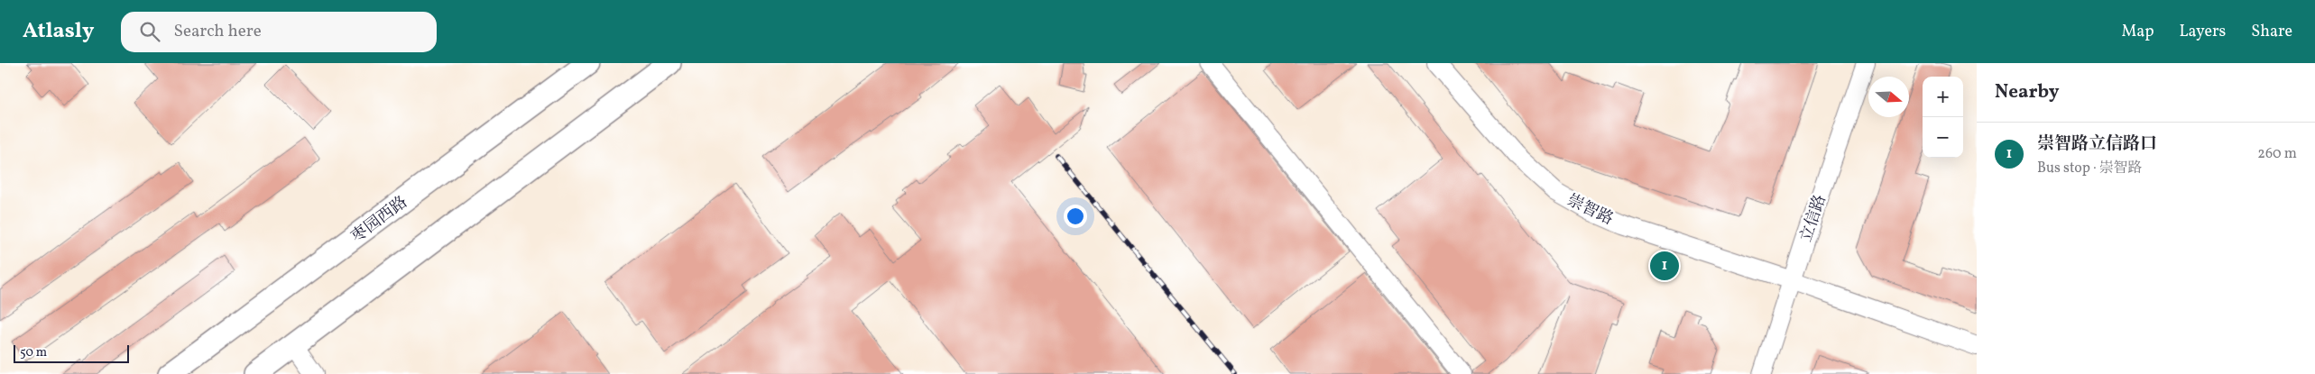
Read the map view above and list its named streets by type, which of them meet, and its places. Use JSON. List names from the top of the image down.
{
  "streets": {
    "main road": ["枣园西路"],
    "street": ["崇智路", "立信路"]
  },
  "crossings": [
    ["崇智路", "立信路"]
  ],
  "scale_bar": "50 m",
  "north": "right",
  "page": {
    "header": "Atlasly",
    "search": "Search here",
    "nav": ["Map", "Layers", "Share"],
    "heading": "Nearby",
    "map_buttons": ["+", "−"],
    "list": [
      {
        "mark": "1",
        "name": "崇智路立信路口",
        "note": "Bus stop · 崇智路",
        "value": "260 m"
      }
    ],
    "pins": "1",
    "scale": "50 m"
  }
}
